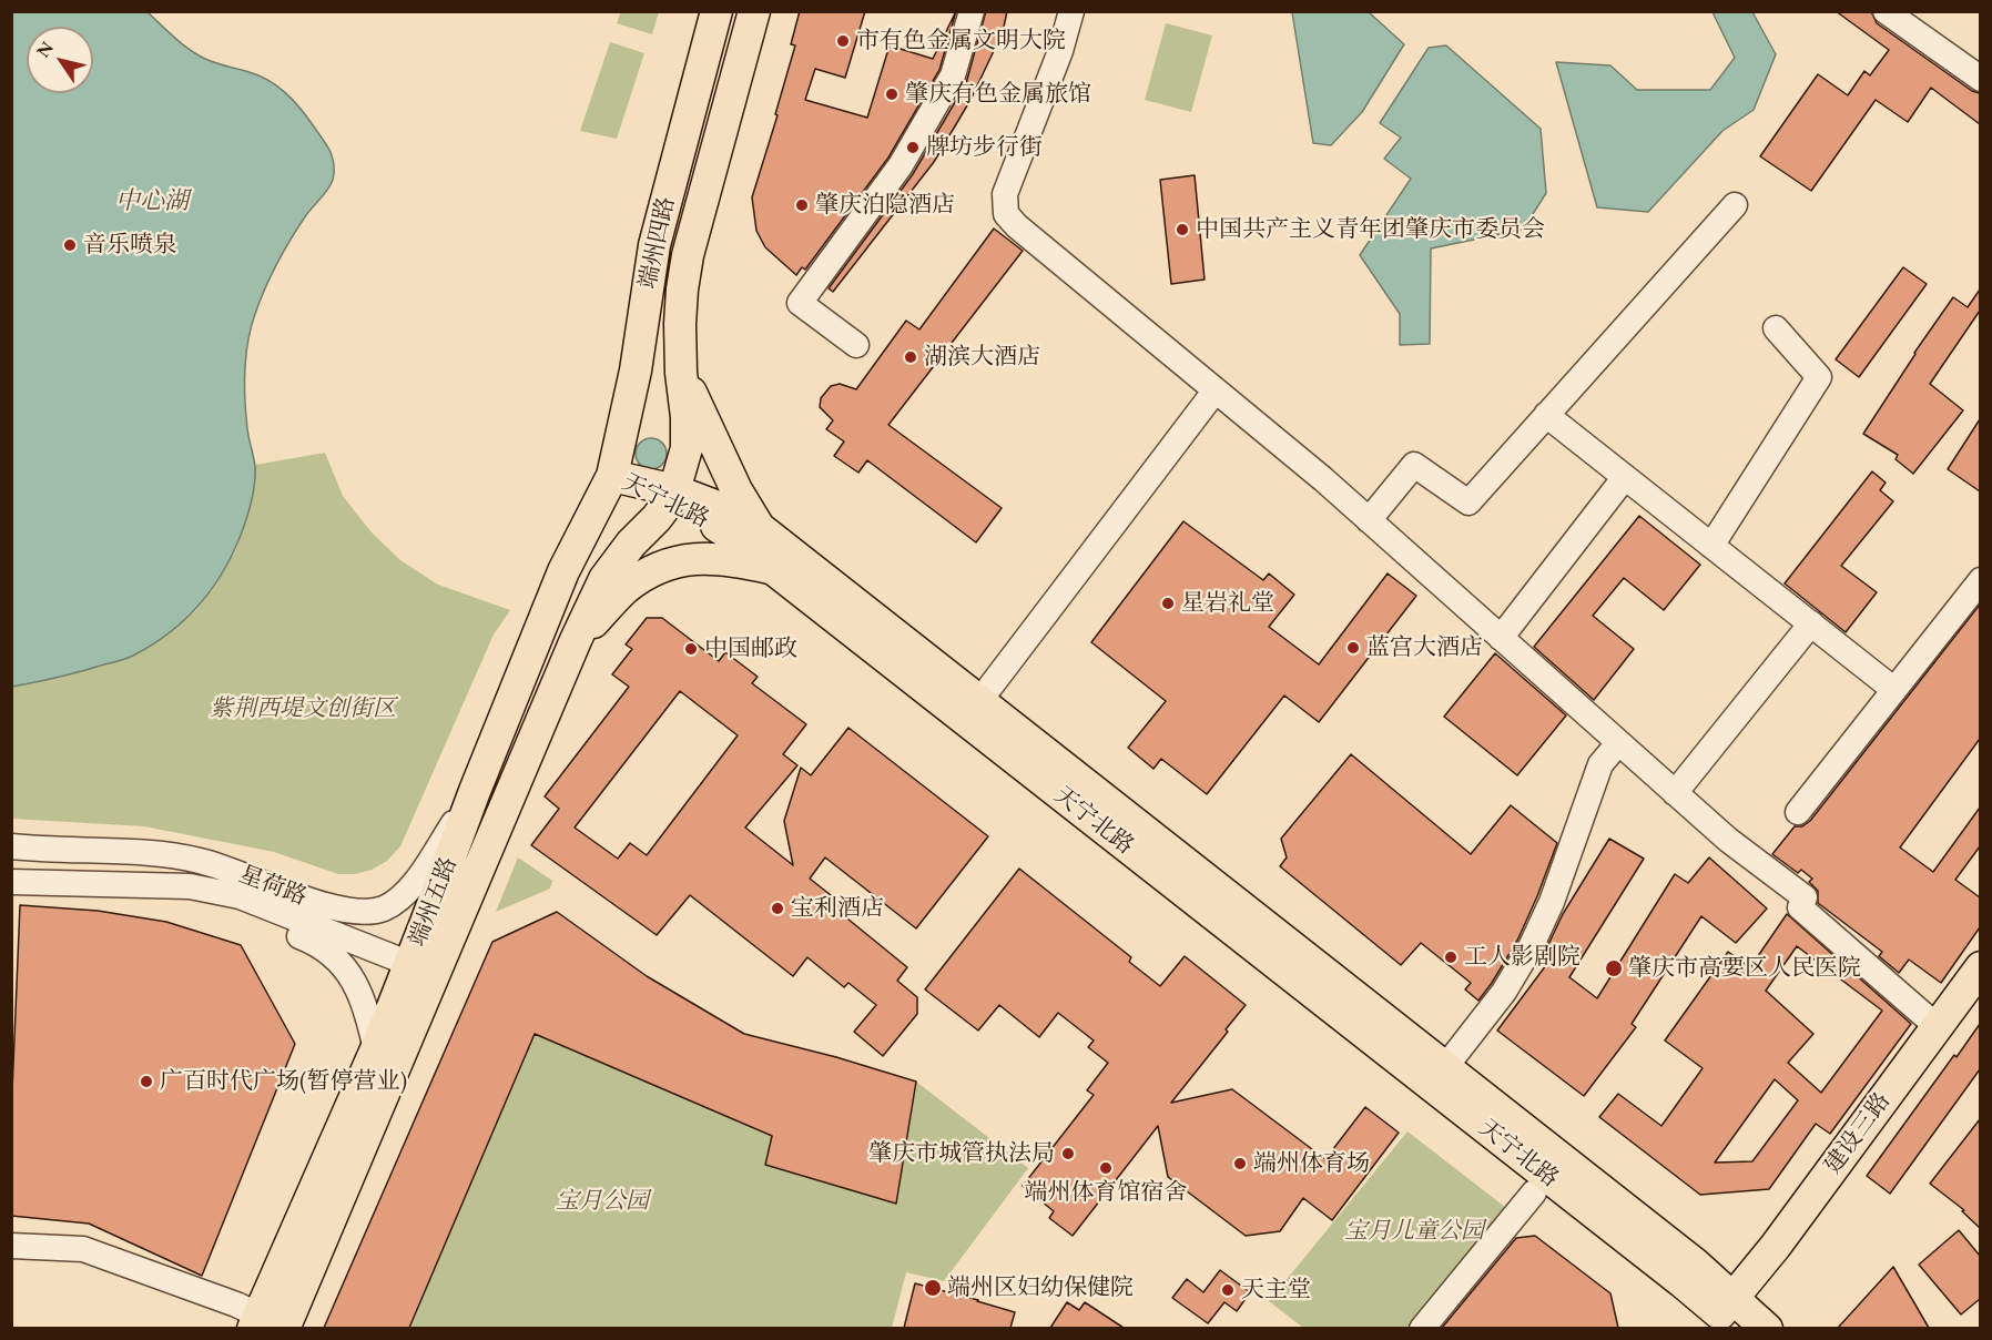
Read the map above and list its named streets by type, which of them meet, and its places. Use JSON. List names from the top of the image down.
{
  "streets": {
    "main road": [
      "端州四路",
      "天宁北路",
      "端州五路",
      "建设三路"
    ],
    "street": ["星荷路"]
  },
  "crossings": [
    ["端州四路", "天宁北路"],
    ["端州四路", "端州五路"],
    ["天宁北路", "端州五路"],
    ["天宁北路", "建设三路"],
    ["星荷路", "端州五路"]
  ],
  "water": ["中心湖"],
  "parks": ["紫荆西堤文创街区", "宝月公园", "宝月儿童公园"],
  "places": [
    "市有色金属文明大院",
    "肇庆有色金属旅馆",
    "牌坊步行街",
    "肇庆泊隐酒店",
    "中国共产主义青年团肇庆市委员会",
    "音乐喷泉",
    "湖滨大酒店",
    "星岩礼堂",
    "蓝宫大酒店",
    "中国邮政",
    "宝利酒店",
    "工人影剧院",
    "肇庆市高要区人民医院",
    "广百时代广场(暂停营业)",
    "肇庆市城管执法局",
    "端州体育场",
    "端州体育馆宿舍",
    "端州区妇幼保健院",
    "天主堂"
  ],
  "north": "top left"
}
